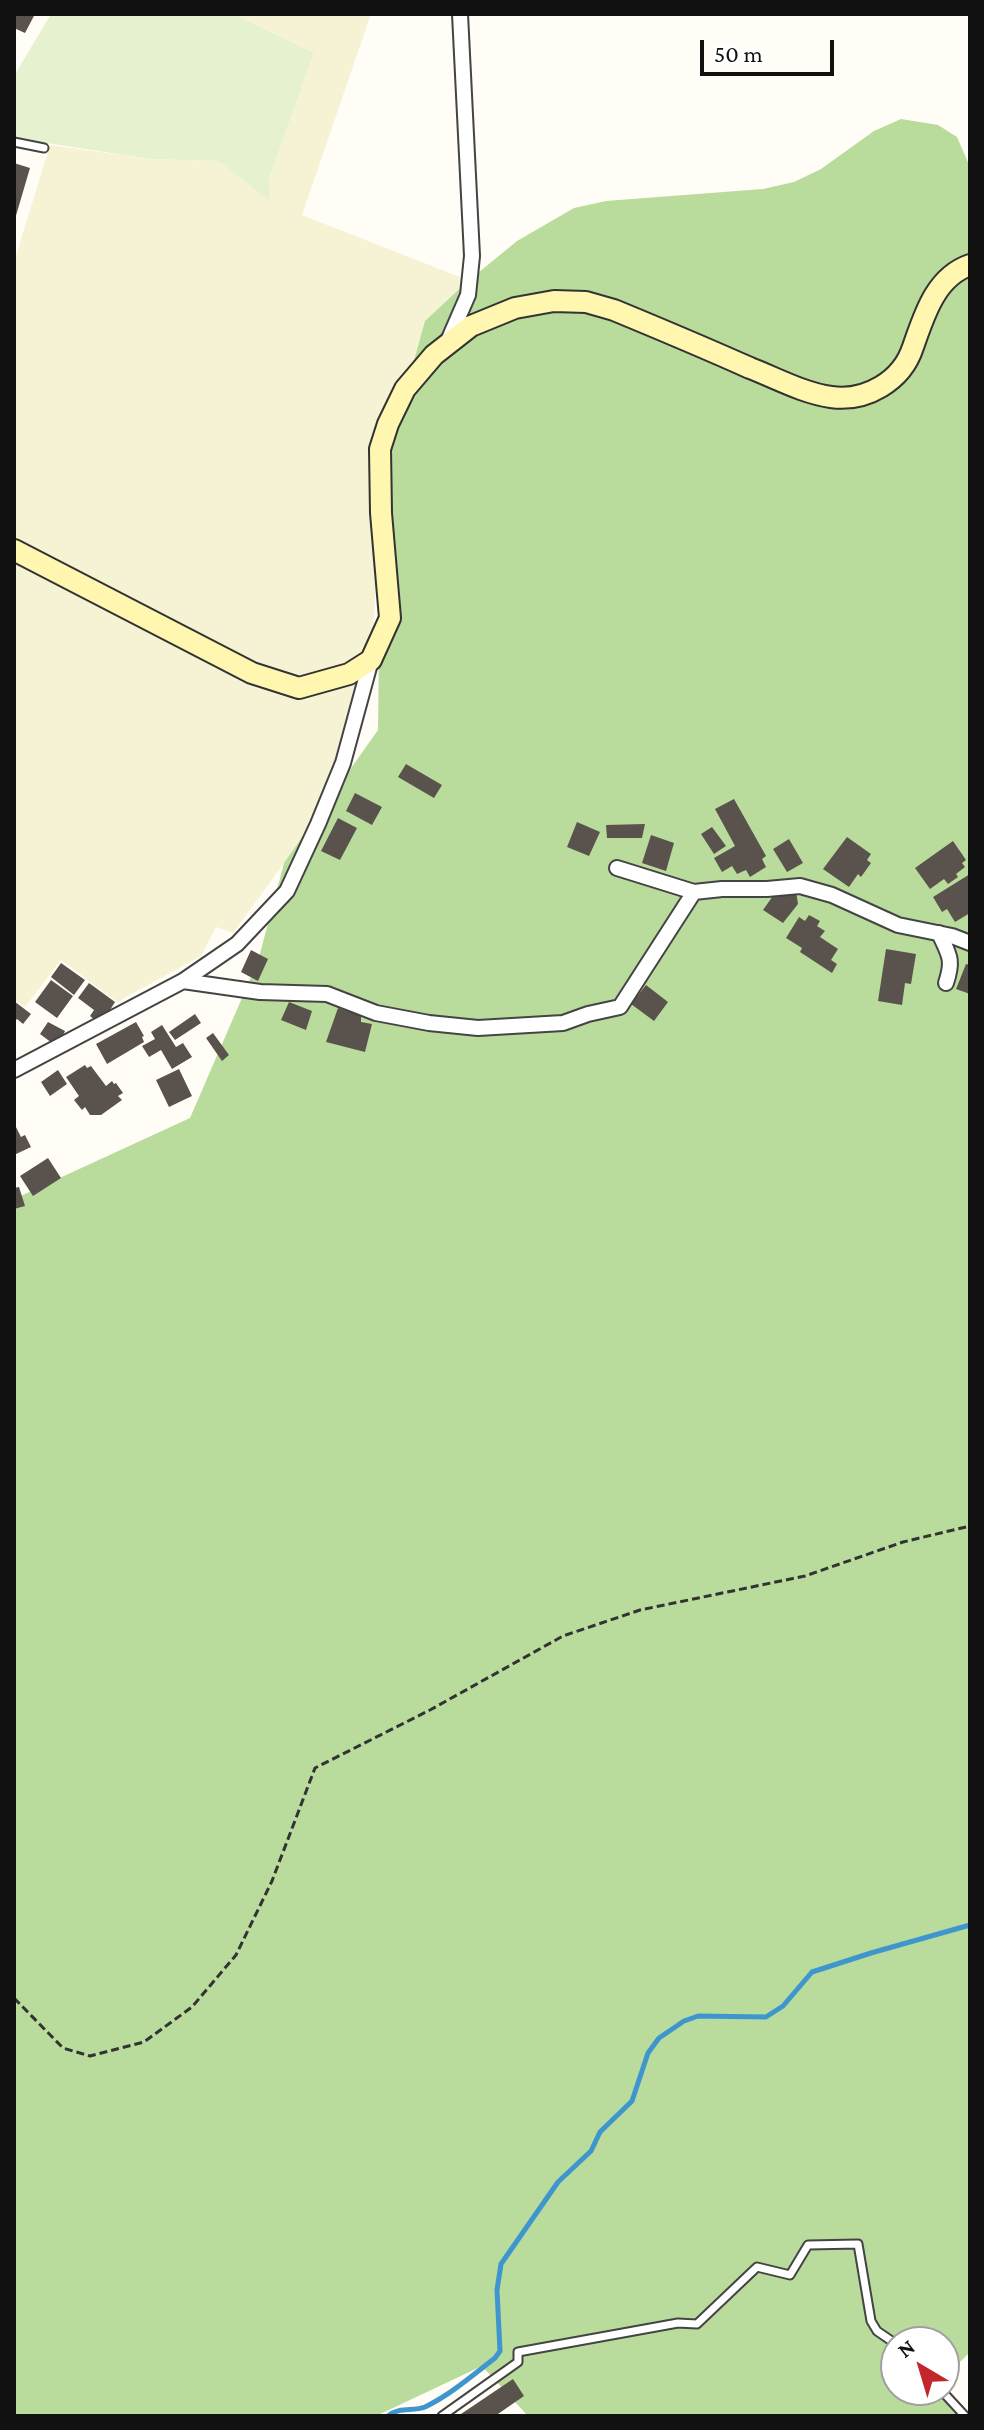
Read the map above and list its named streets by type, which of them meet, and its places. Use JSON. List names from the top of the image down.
{
  "scale_bar": "50 m",
  "north": "top left"
}
